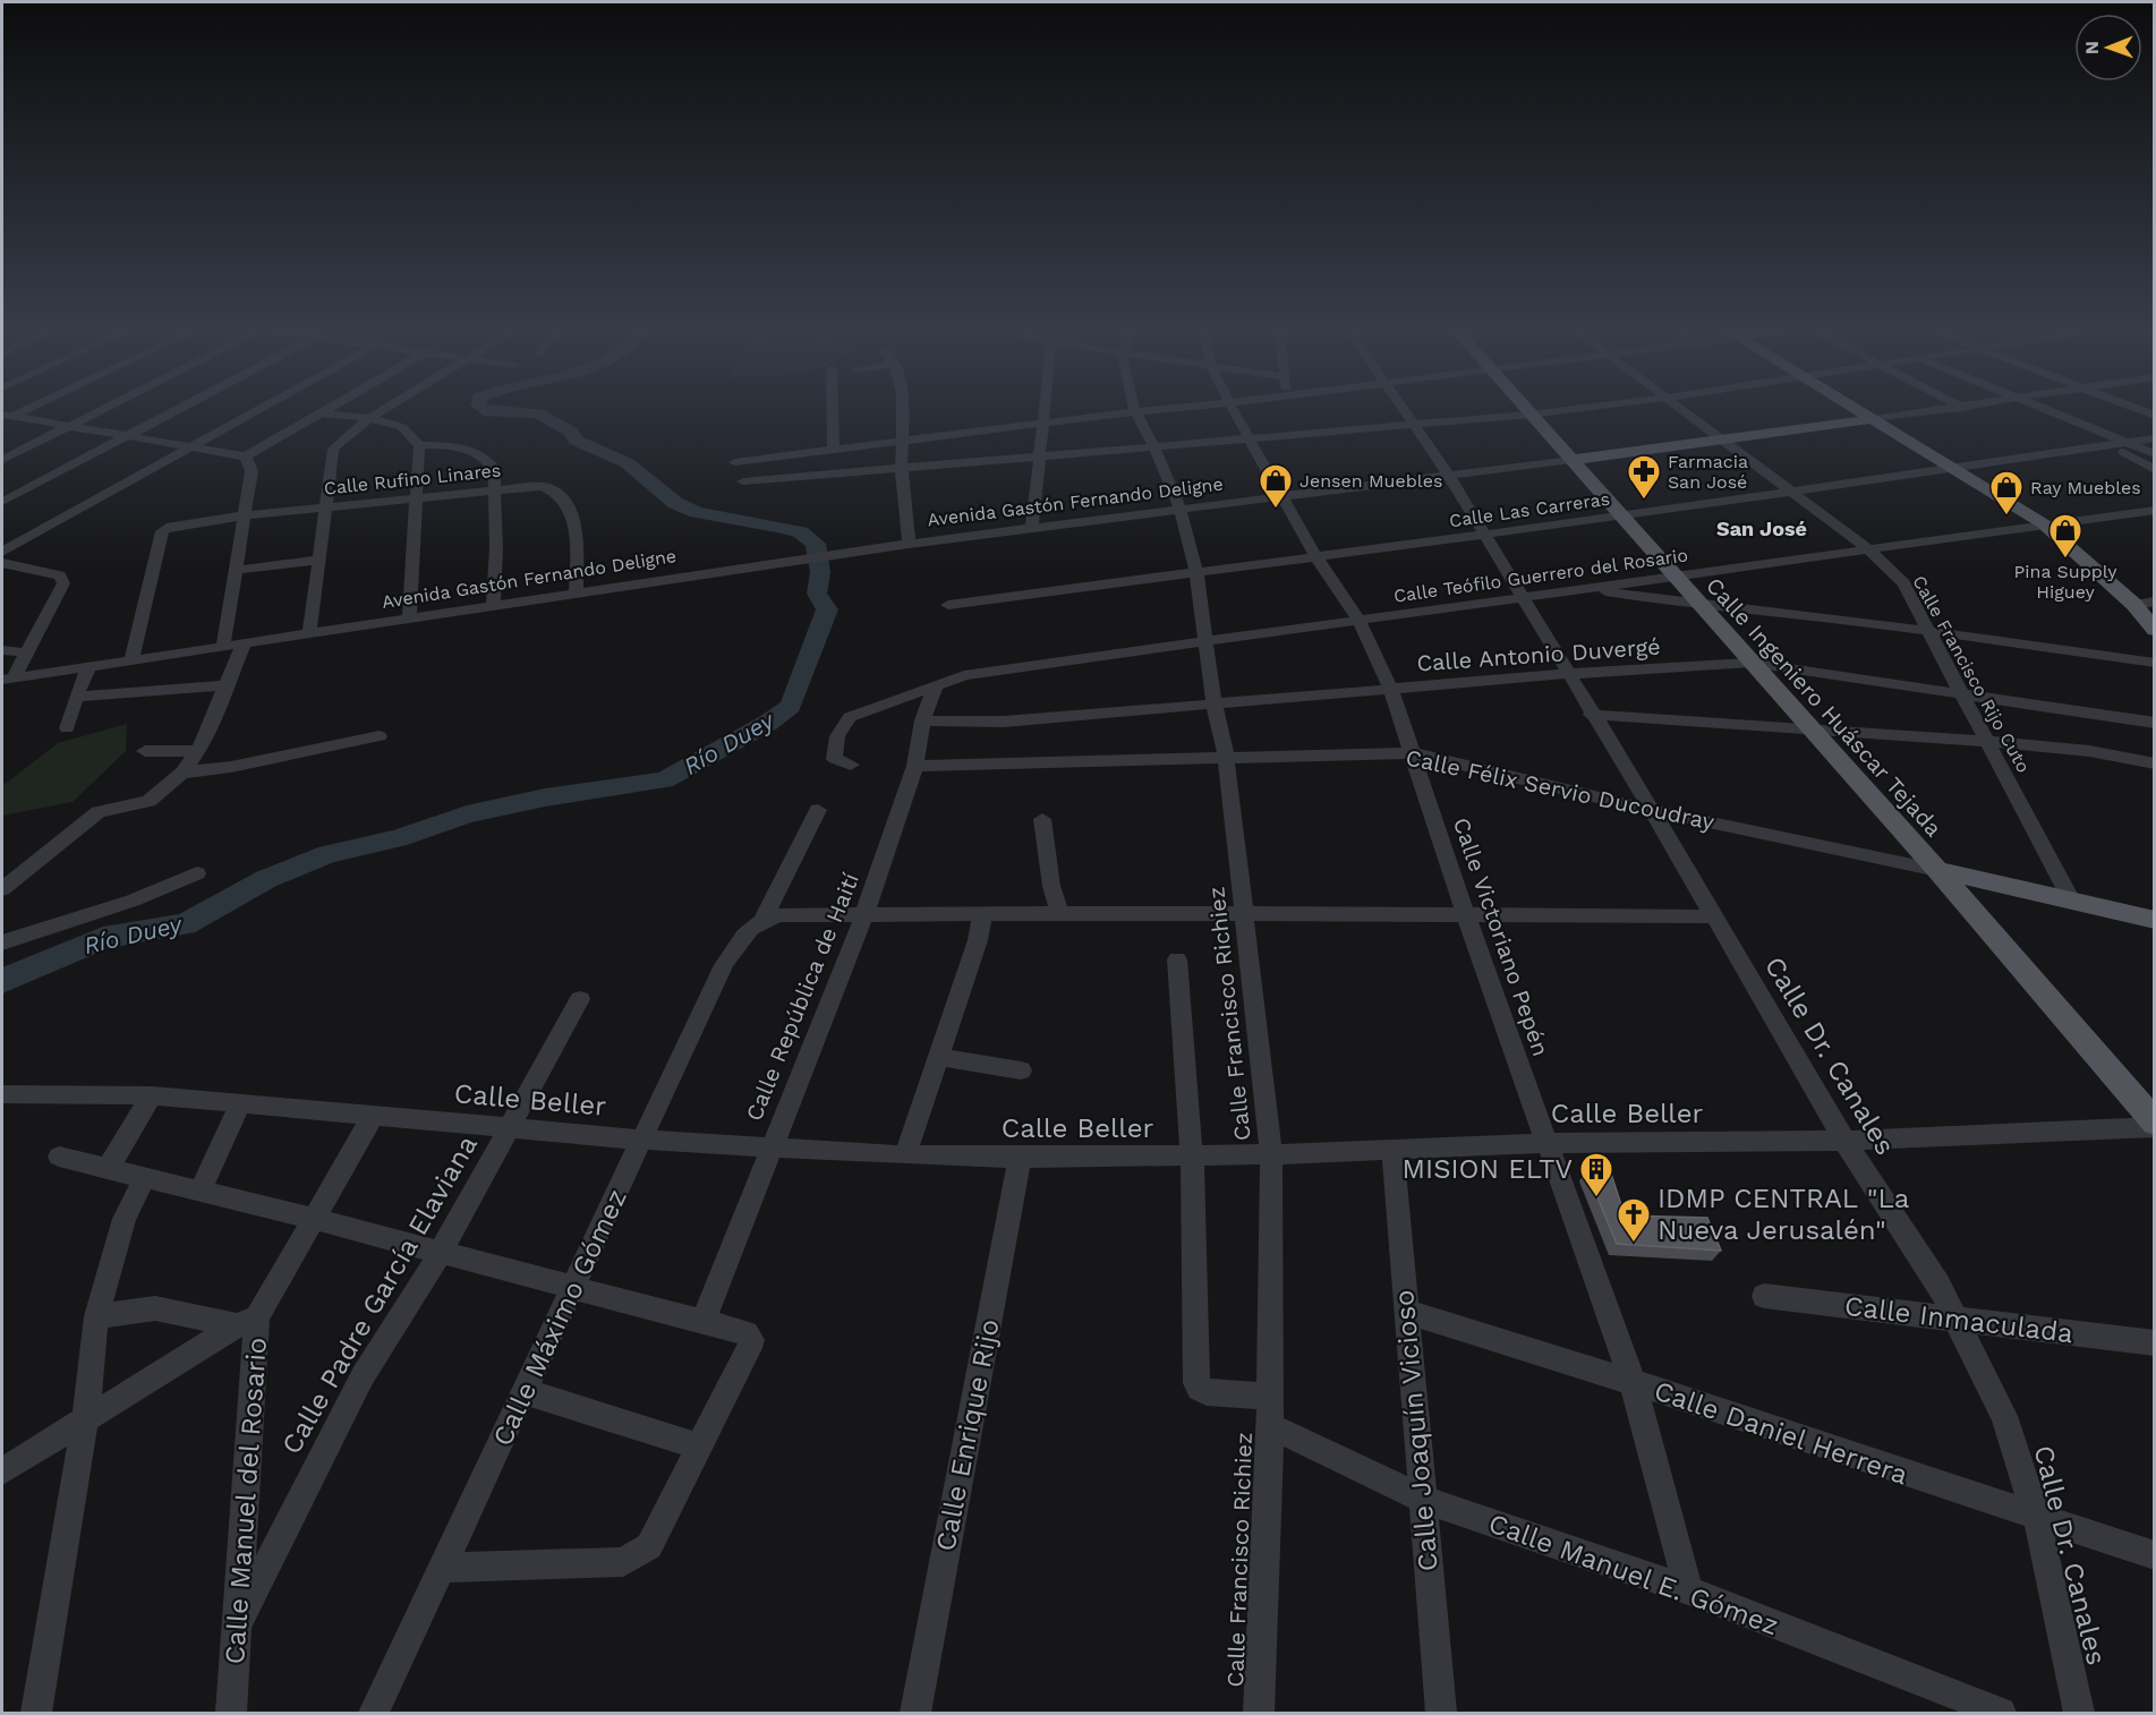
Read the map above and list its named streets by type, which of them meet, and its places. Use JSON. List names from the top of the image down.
{
  "streets": {
    "main road": ["Avenida Gastón Fernando Deligne", "Calle Ingeniero Huáscar Tejada", "Calle Félix Servio Ducoudray"],
    "street": [
      "Calle Rufino Linares",
      "Calle Las Carreras",
      "Calle Teófilo Guerrero del Rosario",
      "Calle Antonio Duvergé",
      "Calle Francisco Rijo Cuto",
      "Calle Victoriano Pepén",
      "Calle República de Haití",
      "Calle Francisco Richiez",
      "Calle Dr. Canales",
      "Calle Beller",
      "Calle Padre García Elaviana",
      "Calle Máximo Gómez",
      "Calle Inmaculada",
      "Calle Joaquín Vicioso",
      "Calle Daniel Herrera",
      "Calle Enrique Rijo",
      "Calle Manuel del Rosario",
      "Calle Manuel E. Gómez"
    ]
  },
  "crossings": [
    ["Calle Rufino Linares", "Avenida Gastón Fernando Deligne"],
    ["Avenida Gastón Fernando Deligne", "Calle Francisco Rijo Cuto"],
    ["Avenida Gastón Fernando Deligne", "Calle Ingeniero Huáscar Tejada"],
    ["Avenida Gastón Fernando Deligne", "Calle Victoriano Pepén"],
    ["Avenida Gastón Fernando Deligne", "Calle Francisco Richiez"],
    ["Avenida Gastón Fernando Deligne", "Calle Dr. Canales"],
    ["Calle Las Carreras", "Calle Francisco Rijo Cuto"],
    ["Calle Las Carreras", "Calle Ingeniero Huáscar Tejada"],
    ["Calle Las Carreras", "Calle Victoriano Pepén"],
    ["Calle Las Carreras", "Calle Francisco Richiez"],
    ["Calle Las Carreras", "Calle Dr. Canales"],
    ["Calle Teófilo Guerrero del Rosario", "Calle Francisco Rijo Cuto"],
    ["Calle Teófilo Guerrero del Rosario", "Calle Ingeniero Huáscar Tejada"],
    ["Calle Teófilo Guerrero del Rosario", "Calle Victoriano Pepén"],
    ["Calle Teófilo Guerrero del Rosario", "Calle República de Haití"],
    ["Calle Teófilo Guerrero del Rosario", "Calle Francisco Richiez"],
    ["Calle Teófilo Guerrero del Rosario", "Calle Dr. Canales"],
    ["Calle Antonio Duvergé", "Calle Francisco Rijo Cuto"],
    ["Calle Antonio Duvergé", "Calle Ingeniero Huáscar Tejada"],
    ["Calle Antonio Duvergé", "Calle Victoriano Pepén"],
    ["Calle Antonio Duvergé", "Calle República de Haití"],
    ["Calle Antonio Duvergé", "Calle Francisco Richiez"],
    ["Calle Antonio Duvergé", "Calle Dr. Canales"],
    ["Calle Francisco Rijo Cuto", "Calle Félix Servio Ducoudray"],
    ["Calle Ingeniero Huáscar Tejada", "Calle Félix Servio Ducoudray"],
    ["Calle Ingeniero Huáscar Tejada", "Calle Beller"],
    ["Calle Félix Servio Ducoudray", "Calle Victoriano Pepén"],
    ["Calle Félix Servio Ducoudray", "Calle República de Haití"],
    ["Calle Félix Servio Ducoudray", "Calle Francisco Richiez"],
    ["Calle Félix Servio Ducoudray", "Calle Dr. Canales"],
    ["Calle Victoriano Pepén", "Calle Beller"],
    ["Calle Victoriano Pepén", "Calle Daniel Herrera"],
    ["Calle Victoriano Pepén", "Calle Manuel E. Gómez"],
    ["Calle República de Haití", "Calle Beller"],
    ["Calle Francisco Richiez", "Calle Beller"],
    ["Calle Francisco Richiez", "Calle Manuel E. Gómez"],
    ["Calle Dr. Canales", "Calle Beller"],
    ["Calle Dr. Canales", "Calle Inmaculada"],
    ["Calle Dr. Canales", "Calle Daniel Herrera"],
    ["Calle Beller", "Calle Padre García Elaviana"],
    ["Calle Beller", "Calle Máximo Gómez"],
    ["Calle Beller", "Calle Joaquín Vicioso"],
    ["Calle Beller", "Calle Enrique Rijo"],
    ["Calle Beller", "Calle Manuel del Rosario"],
    ["Calle Padre García Elaviana", "Calle Manuel del Rosario"],
    ["Calle Joaquín Vicioso", "Calle Daniel Herrera"],
    ["Calle Joaquín Vicioso", "Calle Manuel E. Gómez"]
  ],
  "districts": ["San José"],
  "water": ["Río Duey"],
  "places": {
    "pharmacy": ["Farmacia San José"],
    "shop": ["Jensen Muebles", "Ray Muebles", "Pina Supply Higuey"],
    "building": ["MISION ELTV"],
    "church": ["IDMP CENTRAL \"La Nueva Jerusalén\""]
  },
  "north": "left"
}
